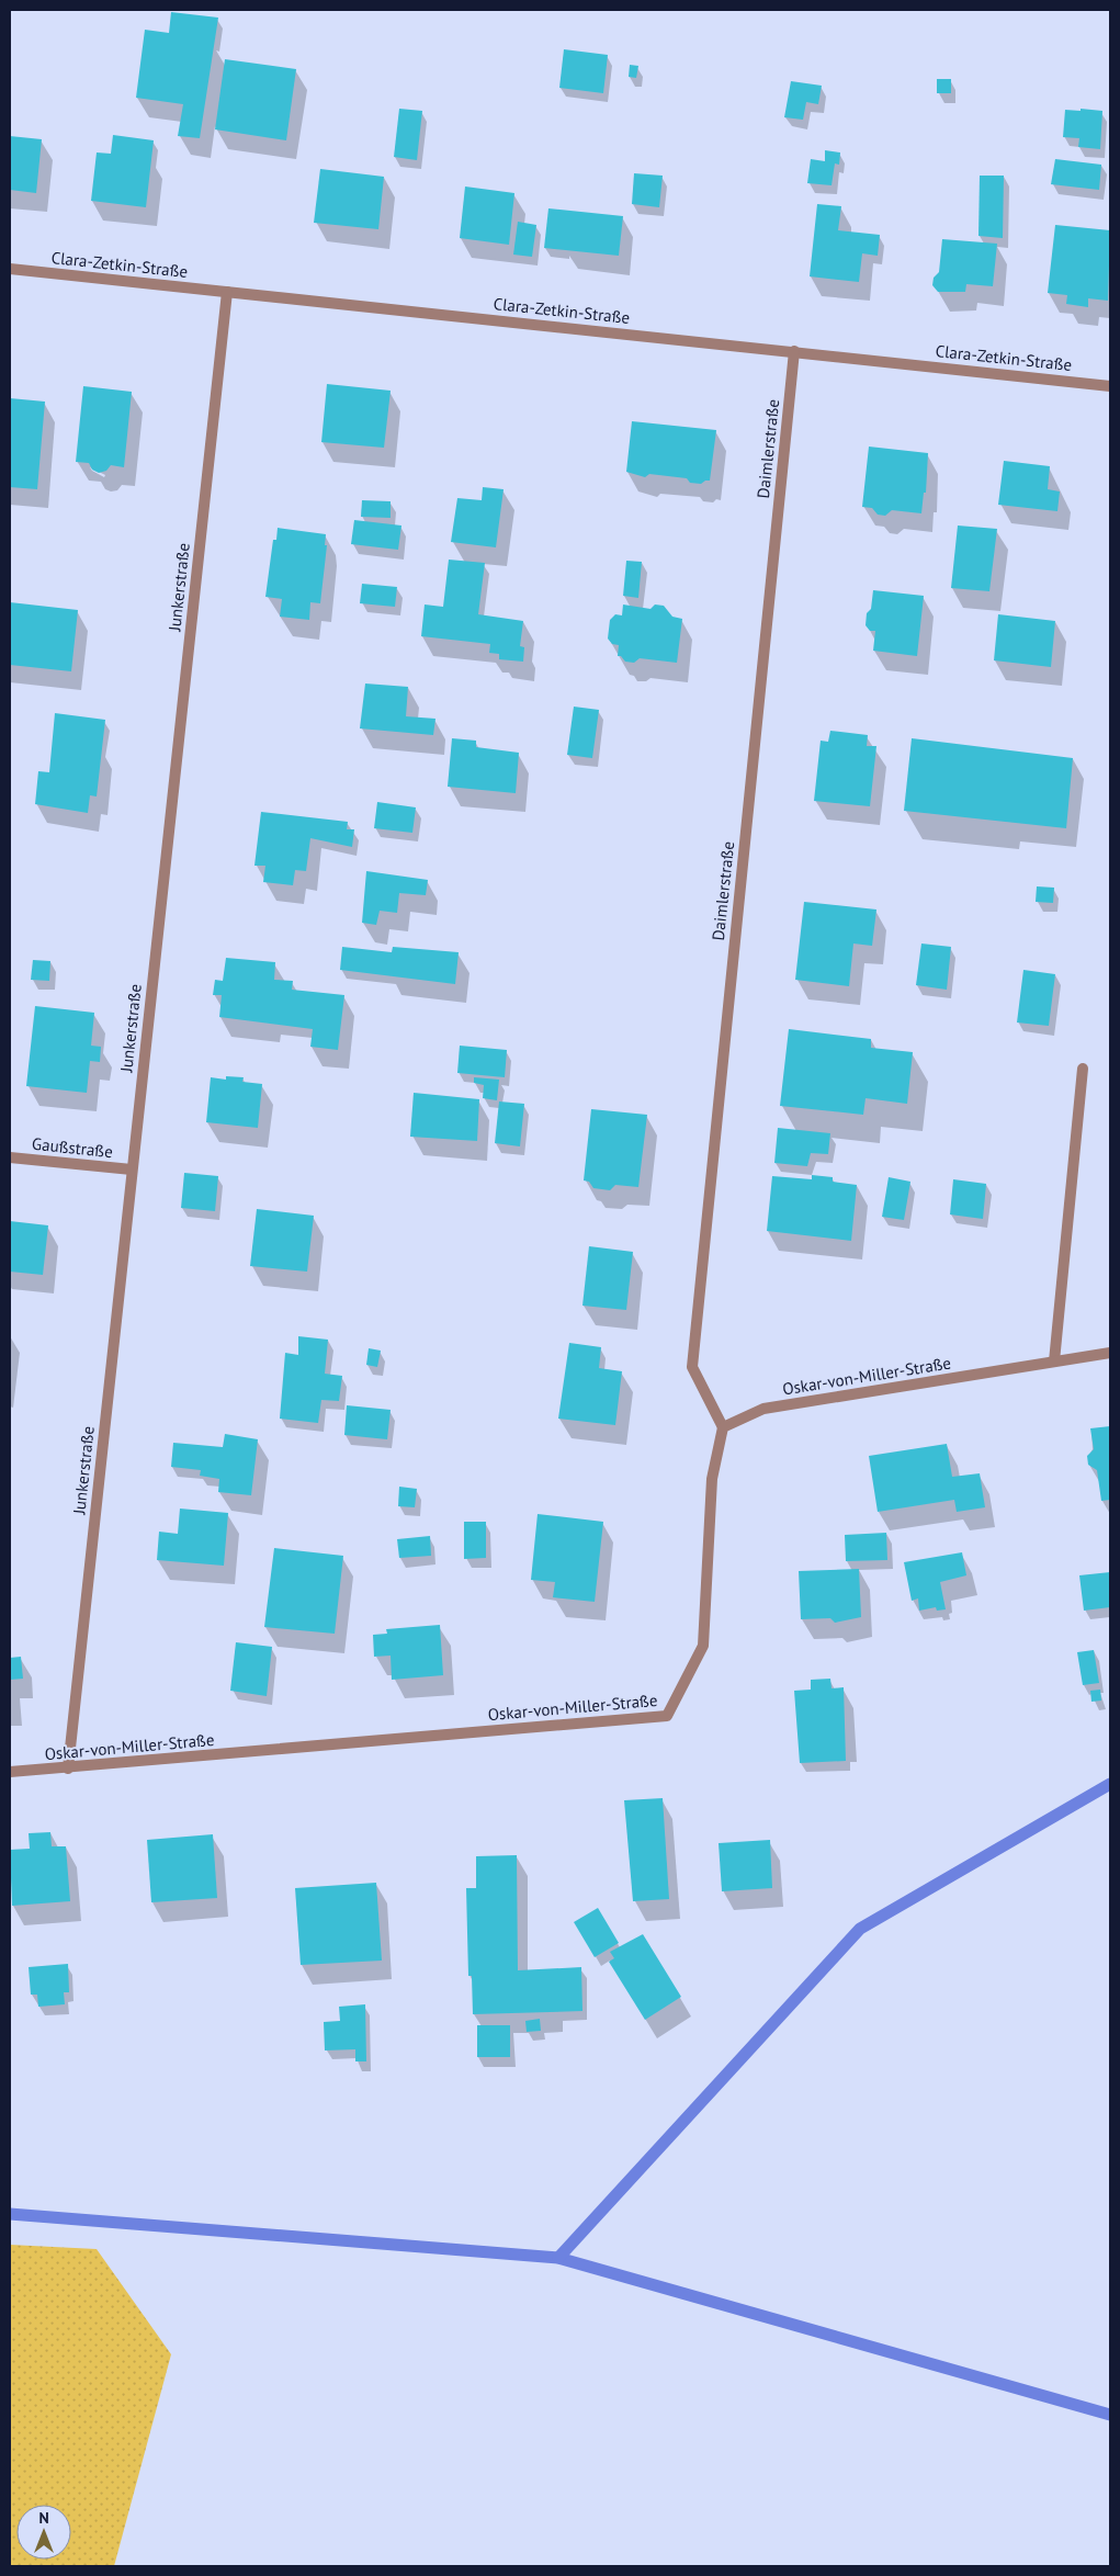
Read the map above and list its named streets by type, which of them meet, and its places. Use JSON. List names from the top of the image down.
{
  "streets": {
    "street": [
      "Clara-Zetkin-Straße",
      "Daimlerstraße",
      "Junkerstraße",
      "Gaußstraße",
      "Oskar-von-Miller-Straße"
    ]
  },
  "crossings": [
    ["Clara-Zetkin-Straße", "Daimlerstraße"],
    ["Clara-Zetkin-Straße", "Junkerstraße"],
    ["Daimlerstraße", "Oskar-von-Miller-Straße"],
    ["Junkerstraße", "Gaußstraße"],
    ["Junkerstraße", "Oskar-von-Miller-Straße"]
  ],
  "north": "top"
}
